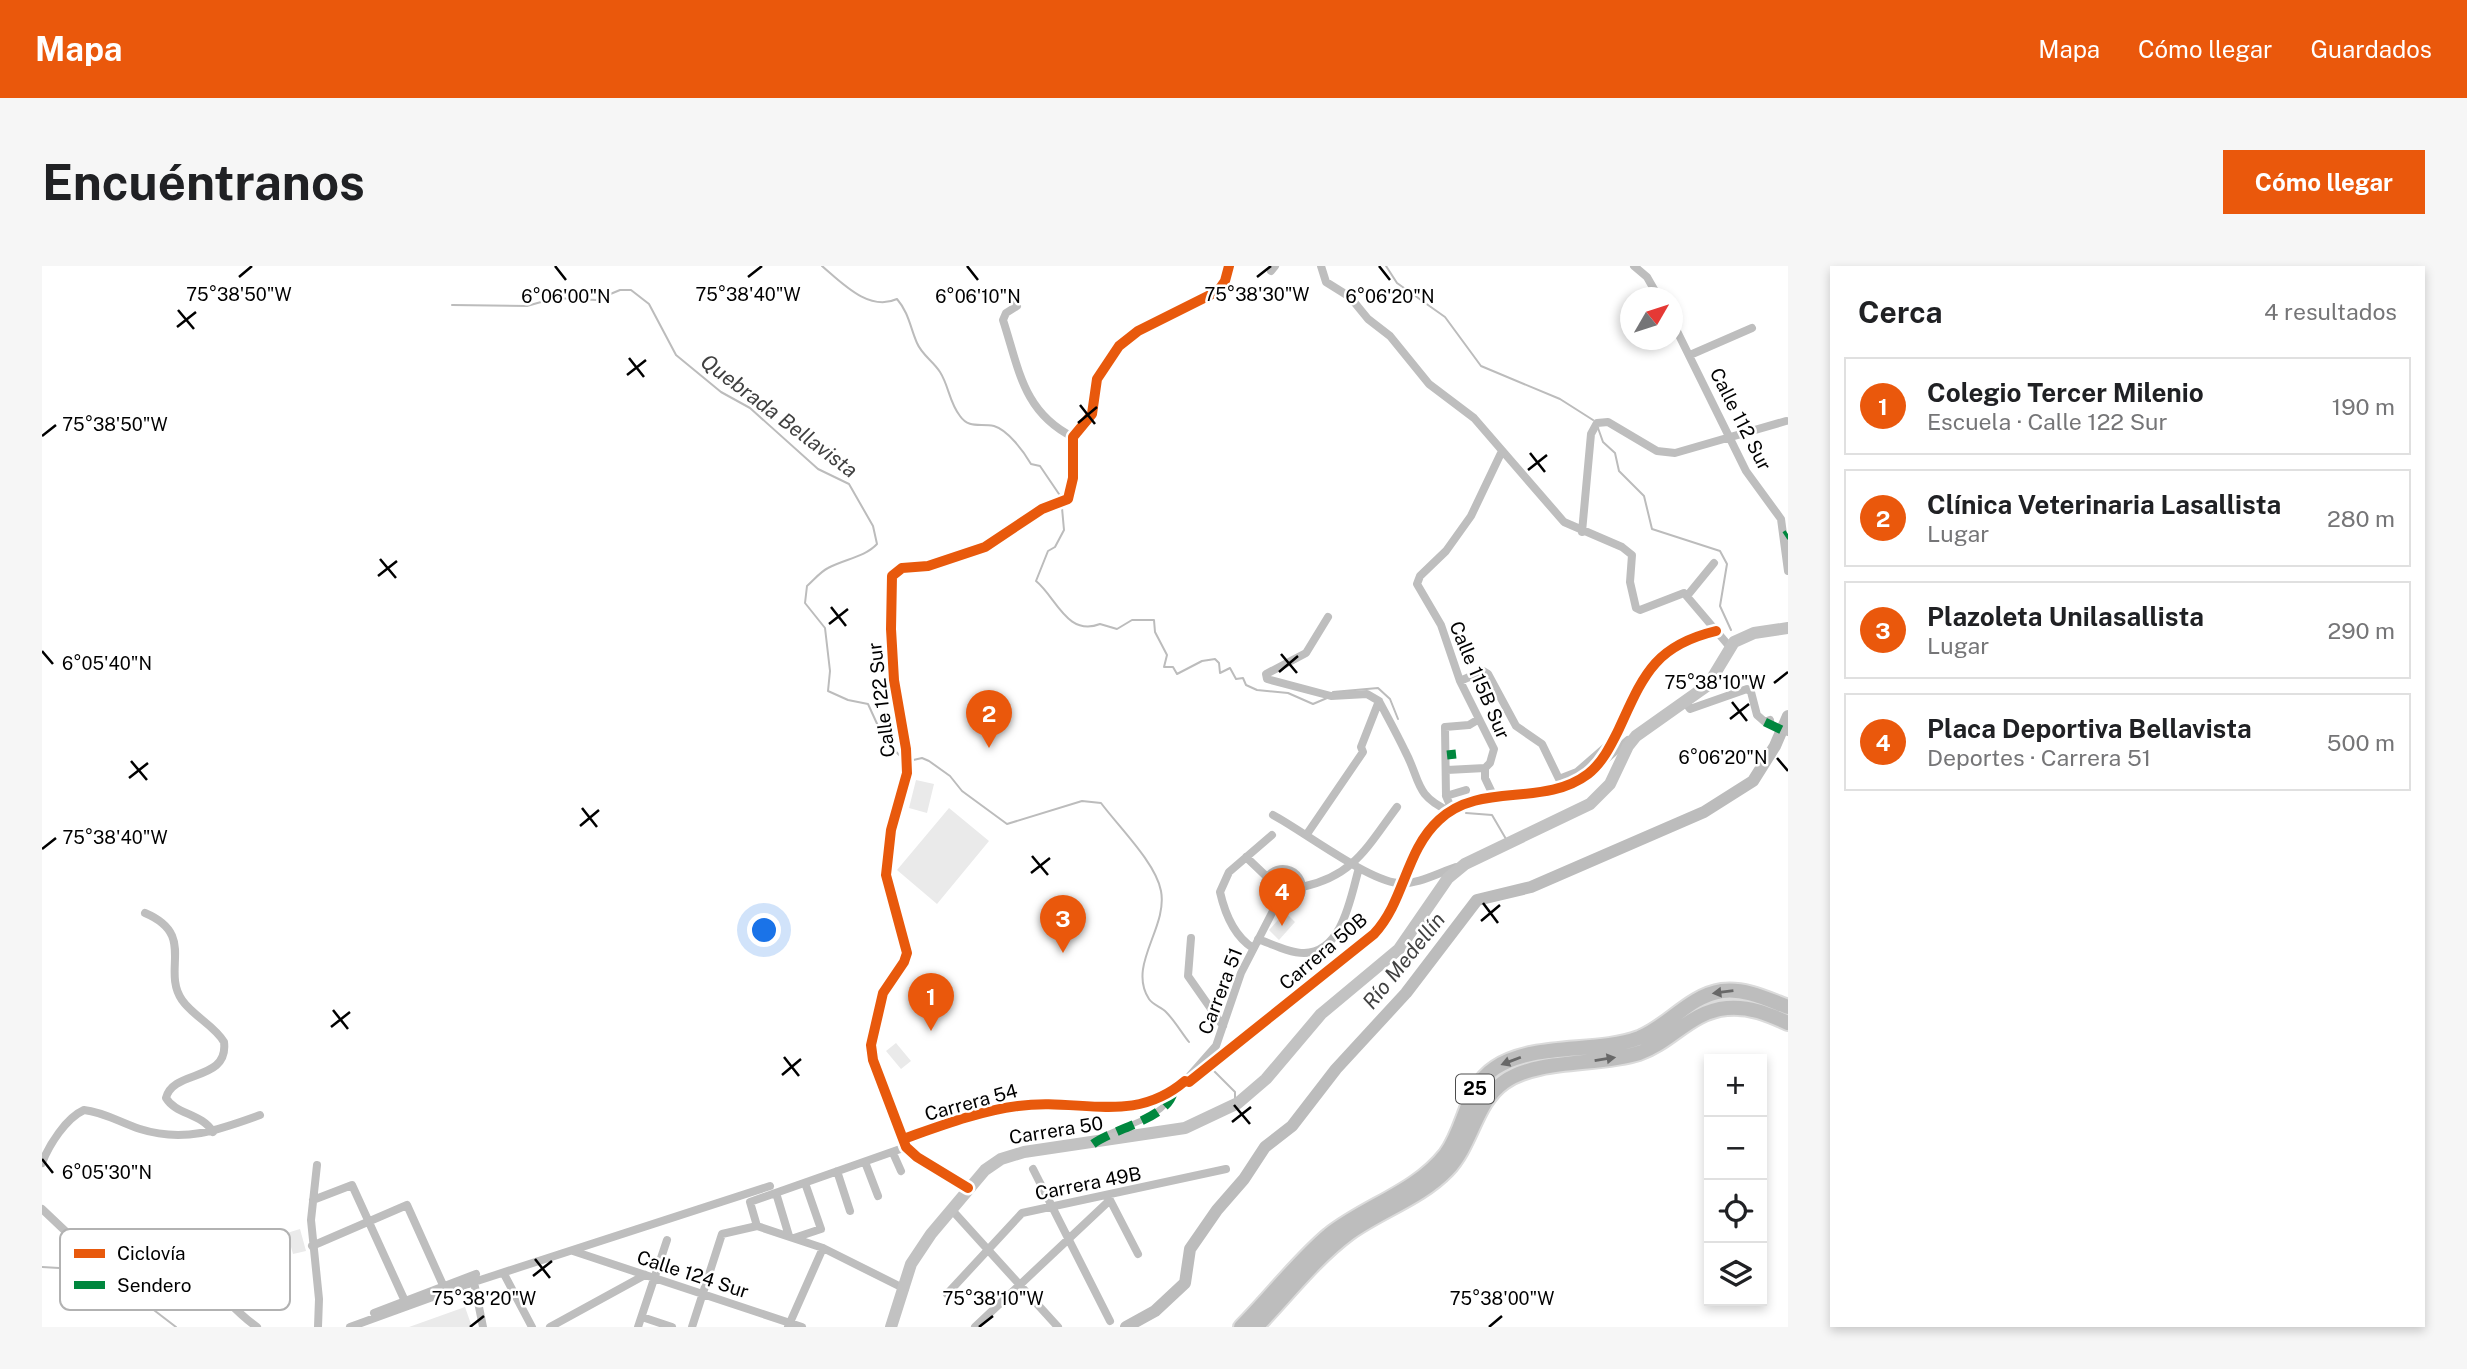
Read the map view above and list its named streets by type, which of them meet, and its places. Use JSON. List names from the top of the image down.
{
  "streets": {
    "highway": ["25"],
    "main road": ["Carrera 50"],
    "street": [
      "Calle 112 Sur",
      "Calle 115B Sur",
      "Calle 122 Sur",
      "Carrera 50B",
      "Carrera 51",
      "Carrera 54",
      "Carrera 49B",
      "Calle 124 Sur"
    ]
  },
  "crossings": [
    ["Calle 115B Sur", "Carrera 50B"],
    ["Calle 122 Sur", "Carrera 54"],
    ["Carrera 50B", "Carrera 51"],
    ["Carrera 50B", "Carrera 54"],
    ["Carrera 54", "Calle 124 Sur"]
  ],
  "water": ["Quebrada Bellavista", "Río Medellín"],
  "legend": ["Ciclovía", "Sendero"],
  "north": "top right",
  "page": {
    "header": "Mapa",
    "nav": ["Mapa", "Cómo llegar", "Guardados"],
    "buttons": "Cómo llegar",
    "title": "Encuéntranos",
    "heading": ["Cerca", "4 resultados"],
    "list": [
      {
        "mark": "1",
        "name": "Colegio Tercer Milenio",
        "note": "Escuela · Calle 122 Sur",
        "value": "190 m"
      },
      {
        "mark": "2",
        "name": "Clínica Veterinaria Lasallista",
        "note": "Lugar",
        "value": "280 m"
      },
      {
        "mark": "3",
        "name": "Plazoleta Unilasallista",
        "note": "Lugar",
        "value": "290 m"
      },
      {
        "mark": "4",
        "name": "Placa Deportiva Bellavista",
        "note": "Deportes · Carrera 51",
        "value": "500 m"
      }
    ],
    "pins": [
      "2",
      "4",
      "3",
      "1"
    ],
    "map_buttons": ["+", "−"]
  },
  "coordinates": [
    "75°38'40\"W",
    "75°38'30\"W",
    "75°38'50\"W",
    "6°06'00\"N",
    "6°06'10\"N",
    "6°06'20\"N",
    "6°05'40\"N",
    "75°38'10\"W",
    "6°05'30\"N",
    "75°38'20\"W",
    "75°38'00\"W"
  ]
}
